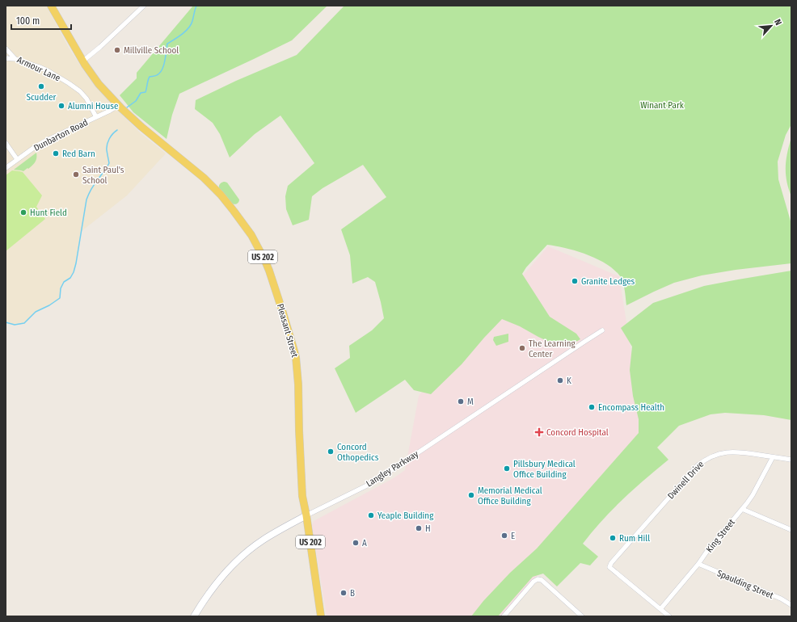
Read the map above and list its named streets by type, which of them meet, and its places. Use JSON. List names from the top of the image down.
{
  "streets": {
    "main road": ["US 202", "Pleasant Street"],
    "street": [
      "Armour Lane",
      "Dunbarton Road",
      "Langley Parkway",
      "Dwinell Drive",
      "King Street",
      "Spaulding Street"
    ]
  },
  "crossings": [
    ["Armour Lane", "Dunbarton Road"],
    ["Dunbarton Road", "US 202"],
    ["Dunbarton Road", "Pleasant Street"],
    ["US 202", "Pleasant Street"],
    ["Pleasant Street", "Langley Parkway"],
    ["Dwinell Drive", "King Street"],
    ["King Street", "Spaulding Street"]
  ],
  "parks": ["Winant Park"],
  "places": {
    "other": [
      "Millville School",
      "Scudder",
      "Alumni House",
      "Red Barn",
      "Saint Paul's School",
      "Hunt Field",
      "Granite Ledges",
      "The Learning Center",
      "K",
      "M",
      "Encompass Health",
      "Concord Othopedics",
      "Pillsbury Medical Office Building",
      "Memorial Medical Office Building",
      "Yeaple Building",
      "H",
      "E",
      "Rum Hill",
      "A",
      "B"
    ],
    "health": ["Concord Hospital"]
  },
  "scale_bar": "100 m",
  "north": "top right"
}
